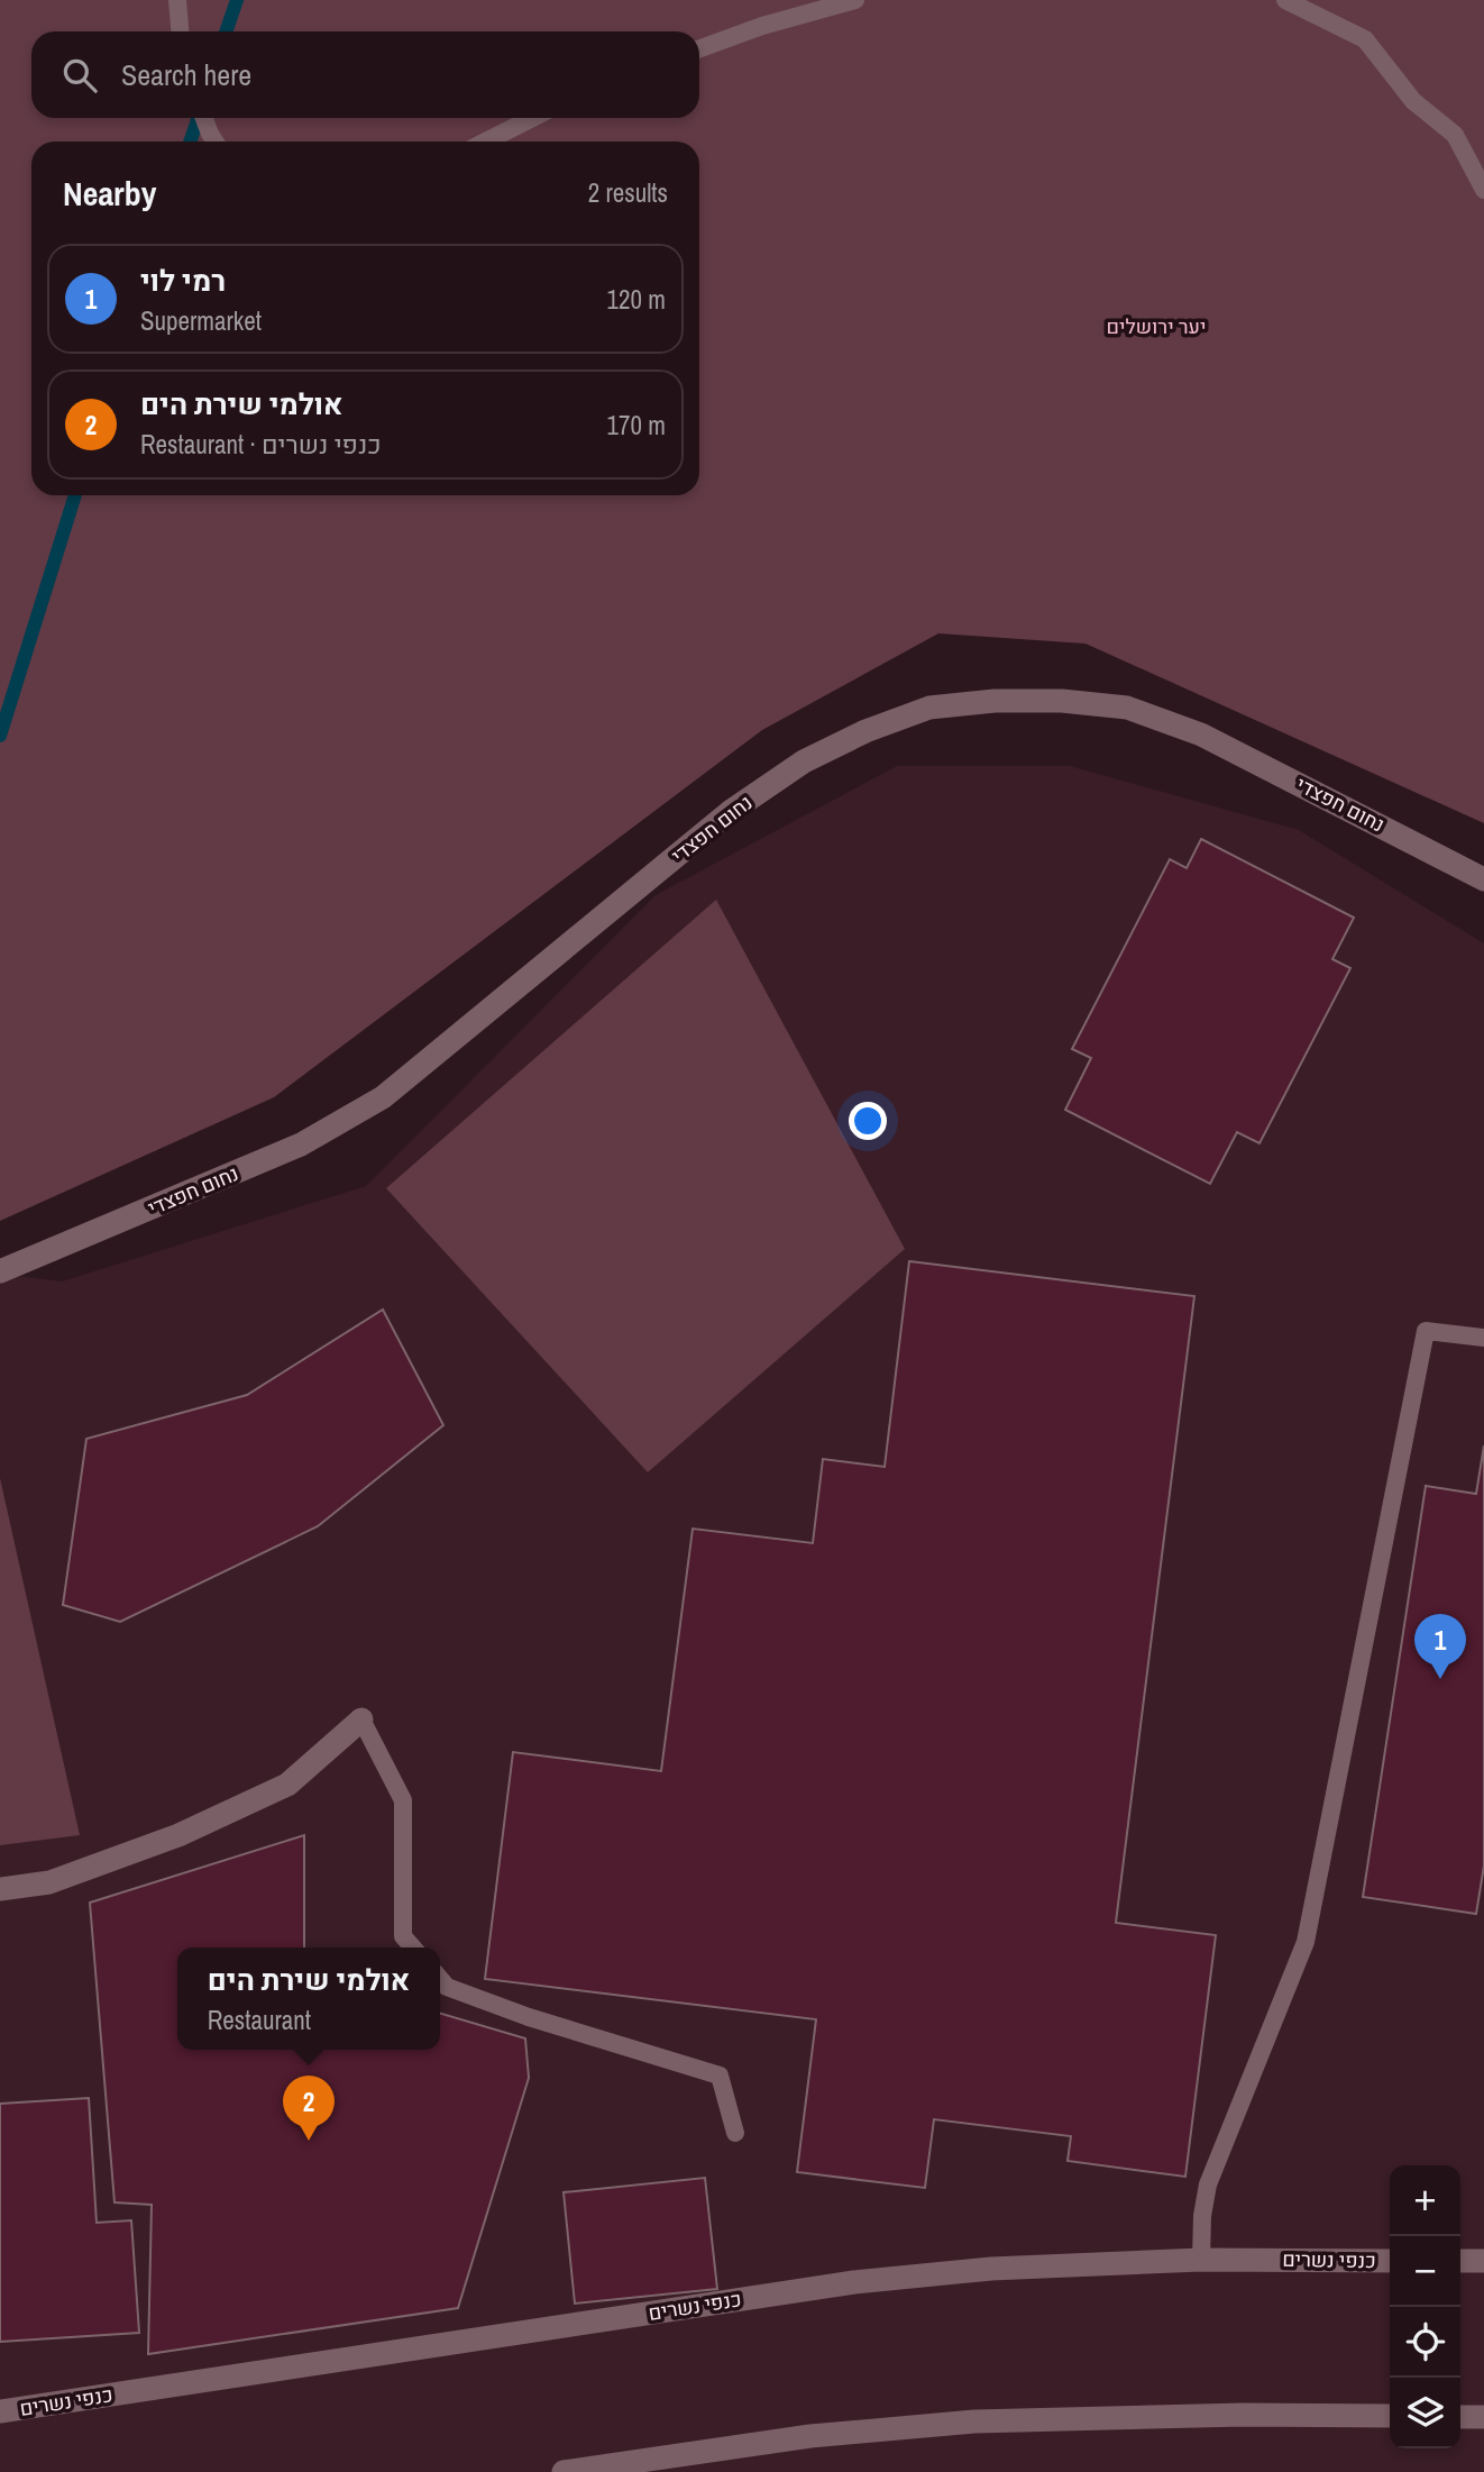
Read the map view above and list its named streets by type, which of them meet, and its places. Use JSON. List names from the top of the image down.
{
  "streets": {
    "street": ["נחום חפצדי", "כנפי נשרים"]
  },
  "parks": ["יער ירושלים"],
  "page": {
    "search": "Search here",
    "heading": ["Nearby", "2 results"],
    "list": [
      {
        "mark": "1",
        "name": "רמי לוי",
        "note": "Supermarket",
        "value": "120 m"
      },
      {
        "mark": "2",
        "name": "אולמי שירת הים",
        "note": "Restaurant · כנפי נשרים",
        "value": "170 m"
      }
    ],
    "pins": ["1", "2"],
    "popup": ["אולמי שירת הים", "Restaurant"],
    "map_buttons": ["+", "−"]
  }
}
